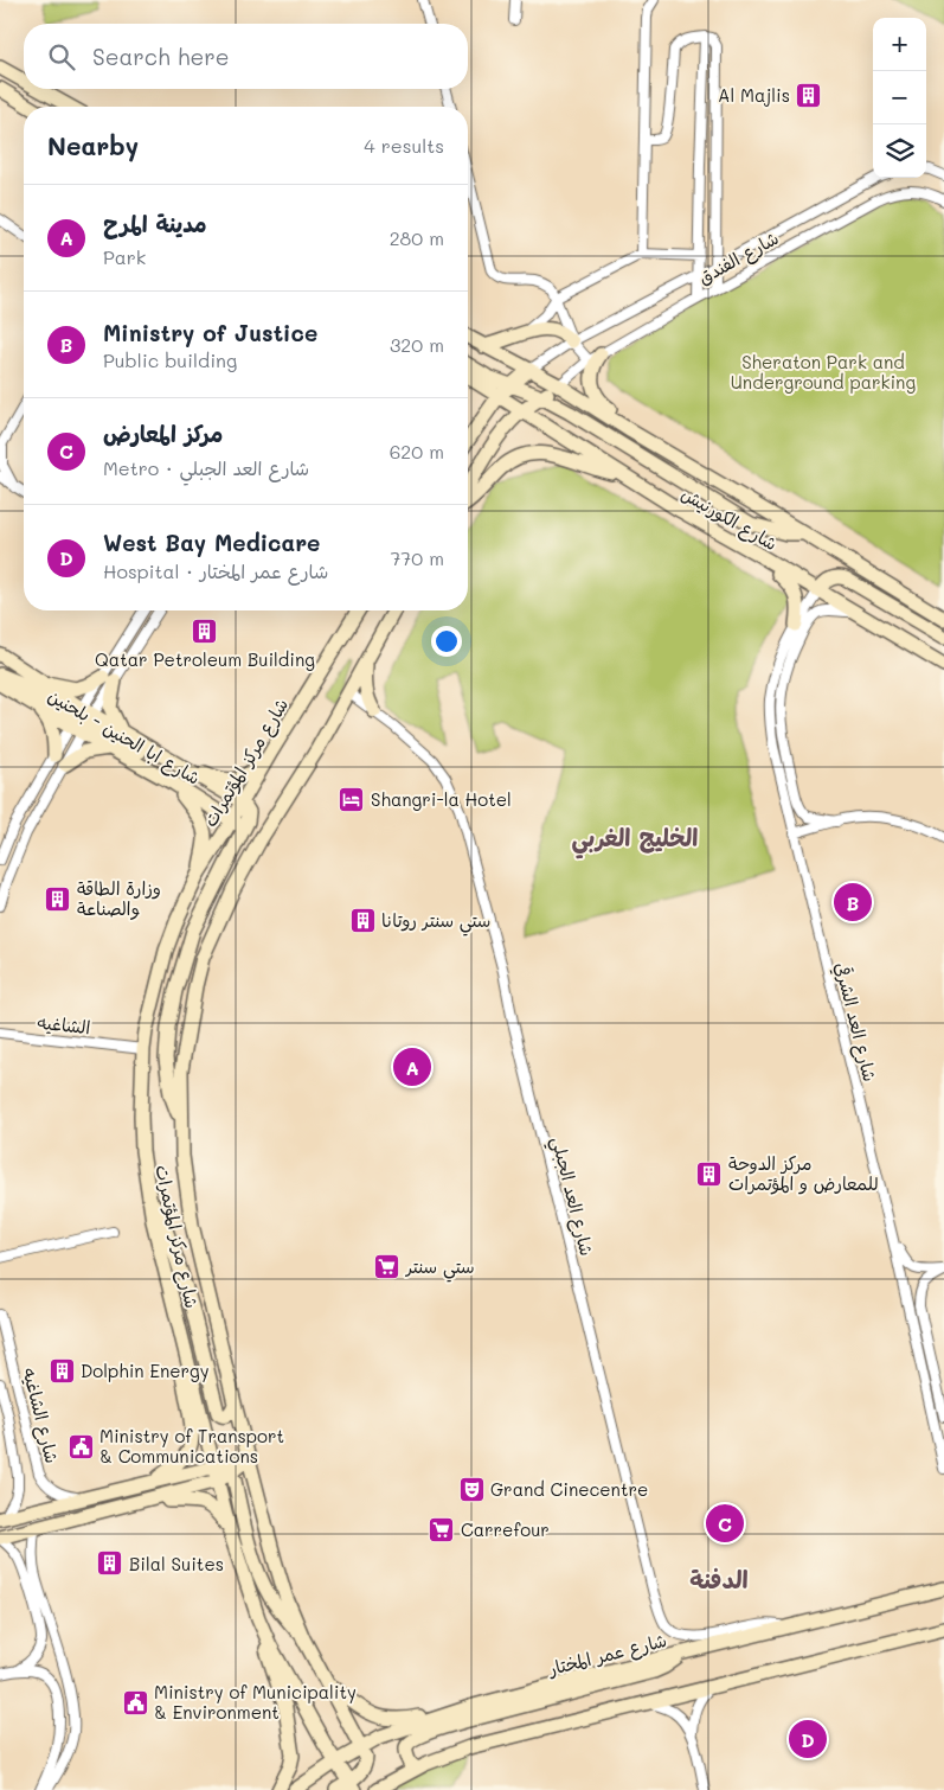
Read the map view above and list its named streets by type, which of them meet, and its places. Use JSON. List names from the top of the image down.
{
  "streets": {
    "street": [
      "شارع الفندق",
      "شارع الكورنيش",
      "شارع ابا الحنين - بلحنين",
      "شارع مركز المؤتمرات",
      "شارع العد الشرقي",
      "الشاغيه",
      "شارع العد الجبلي",
      "شارع الشاغيه",
      "شارع عمر المختار"
    ]
  },
  "crossings": [
    ["شارع الفندق", "شارع الكورنيش"],
    ["شارع الكورنيش", "شارع العد الشرقي"],
    ["شارع ابا الحنين - بلحنين", "شارع مركز المؤتمرات"],
    ["شارع مركز المؤتمرات", "الشاغيه"],
    ["شارع مركز المؤتمرات", "شارع العد الجبلي"],
    ["شارع مركز المؤتمرات", "شارع عمر المختار"],
    ["شارع العد الجبلي", "شارع عمر المختار"]
  ],
  "districts": ["الخليج الغربي", "الدفنة"],
  "parks": ["Sheraton Park and Underground parking"],
  "places": {
    "building": [
      "Al Majlis",
      "Qatar Petroleum Building",
      "وزارة الطاقة والصناعة",
      "ستي سنتر روتانا",
      "مركز الدوحة للمعارض و المؤتمرات",
      "Dolphin Energy",
      "Bilal Suites"
    ],
    "hotel": ["Shangri-la Hotel"],
    "supermarket": ["ستي سنتر", "Carrefour"],
    "public building": ["Ministry of Transport & Communications", "Ministry of Municipality & Environment"],
    "theatre": ["Grand Cinecentre"]
  },
  "page": {
    "map_buttons": ["+", "−"],
    "search": "Search here",
    "heading": ["Nearby", "4 results"],
    "list": [
      {
        "mark": "A",
        "name": "مدينة المرح",
        "note": "Park",
        "value": "280 m"
      },
      {
        "mark": "B",
        "name": "Ministry of Justice",
        "note": "Public building",
        "value": "320 m"
      },
      {
        "mark": "C",
        "name": "مركز المعارض",
        "note": "Metro · شارع العد الجبلي",
        "value": "620 m"
      },
      {
        "mark": "D",
        "name": "West Bay Medicare",
        "note": "Hospital · شارع عمر المختار",
        "value": "770 m"
      }
    ],
    "pins": [
      "B",
      "A",
      "C",
      "D"
    ]
  }
}
